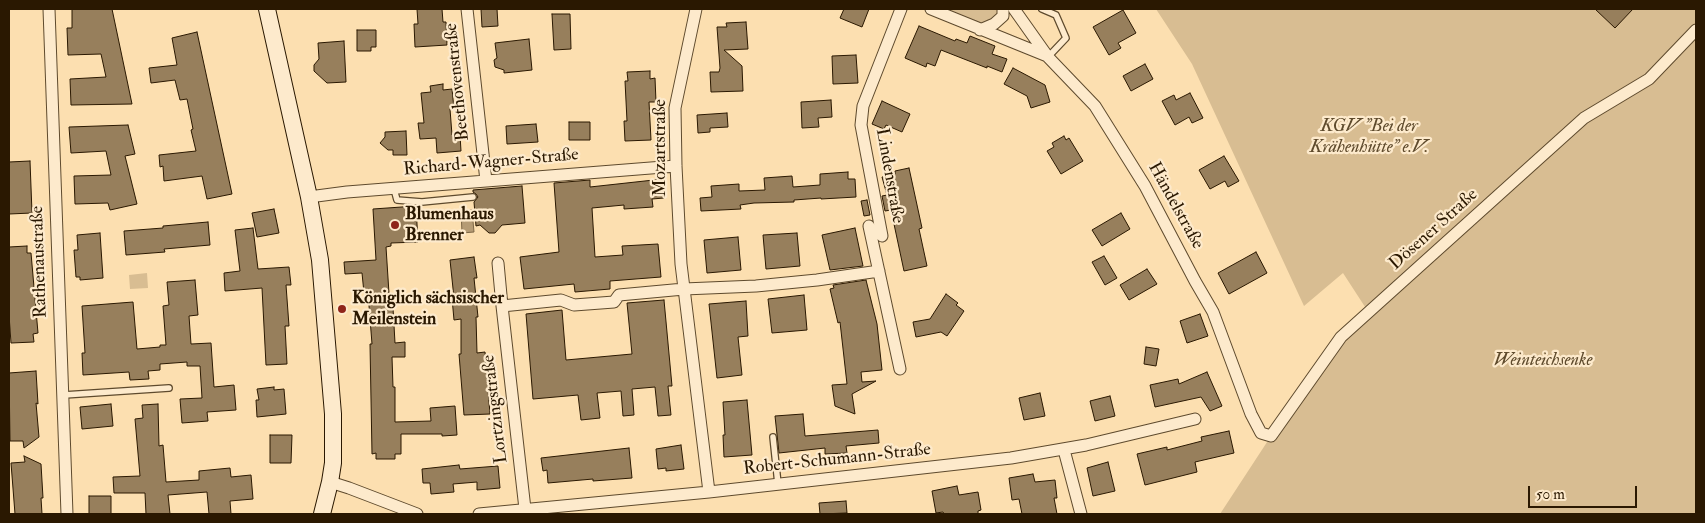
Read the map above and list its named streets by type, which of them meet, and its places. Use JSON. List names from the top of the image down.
{
  "streets": {
    "street": [
      "Beethovenstraße",
      "Mozartstraße",
      "Richard-Wagner-Straße",
      "Lindenstraße",
      "Händelstraße",
      "Dösener Straße",
      "Rathenaustraße",
      "Lortzingstraße",
      "Robert-Schumann-Straße"
    ]
  },
  "crossings": [
    ["Beethovenstraße", "Richard-Wagner-Straße"],
    ["Mozartstraße", "Richard-Wagner-Straße"],
    ["Mozartstraße", "Robert-Schumann-Straße"],
    ["Händelstraße", "Dösener Straße"],
    ["Lortzingstraße", "Robert-Schumann-Straße"]
  ],
  "parks": ["KGV \"Bei der Krähenhütte\" e.V.", "Weinteichsenke"],
  "places": ["Blumenhaus Brenner", "Königlich sächsischer Meilenstein"],
  "scale_bar": "50 m"
}
